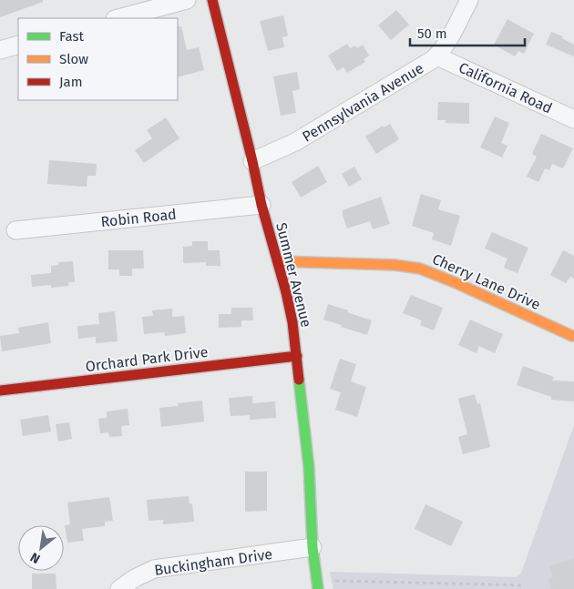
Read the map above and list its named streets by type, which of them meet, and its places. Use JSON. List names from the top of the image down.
{
  "streets": {
    "street": [
      "California Road",
      "Pennsylvania Avenue",
      "Robin Road",
      "Summer Avenue",
      "Cherry Lane Drive",
      "Orchard Park Drive",
      "Buckingham Drive"
    ]
  },
  "crossings": [
    ["California Road", "Pennsylvania Avenue"],
    ["Pennsylvania Avenue", "Summer Avenue"],
    ["Robin Road", "Summer Avenue"],
    ["Summer Avenue", "Cherry Lane Drive"],
    ["Summer Avenue", "Orchard Park Drive"],
    ["Summer Avenue", "Buckingham Drive"]
  ],
  "legend": ["Fast", "Slow", "Jam"],
  "scale_bar": "50 m",
  "north": "bottom left"
}
